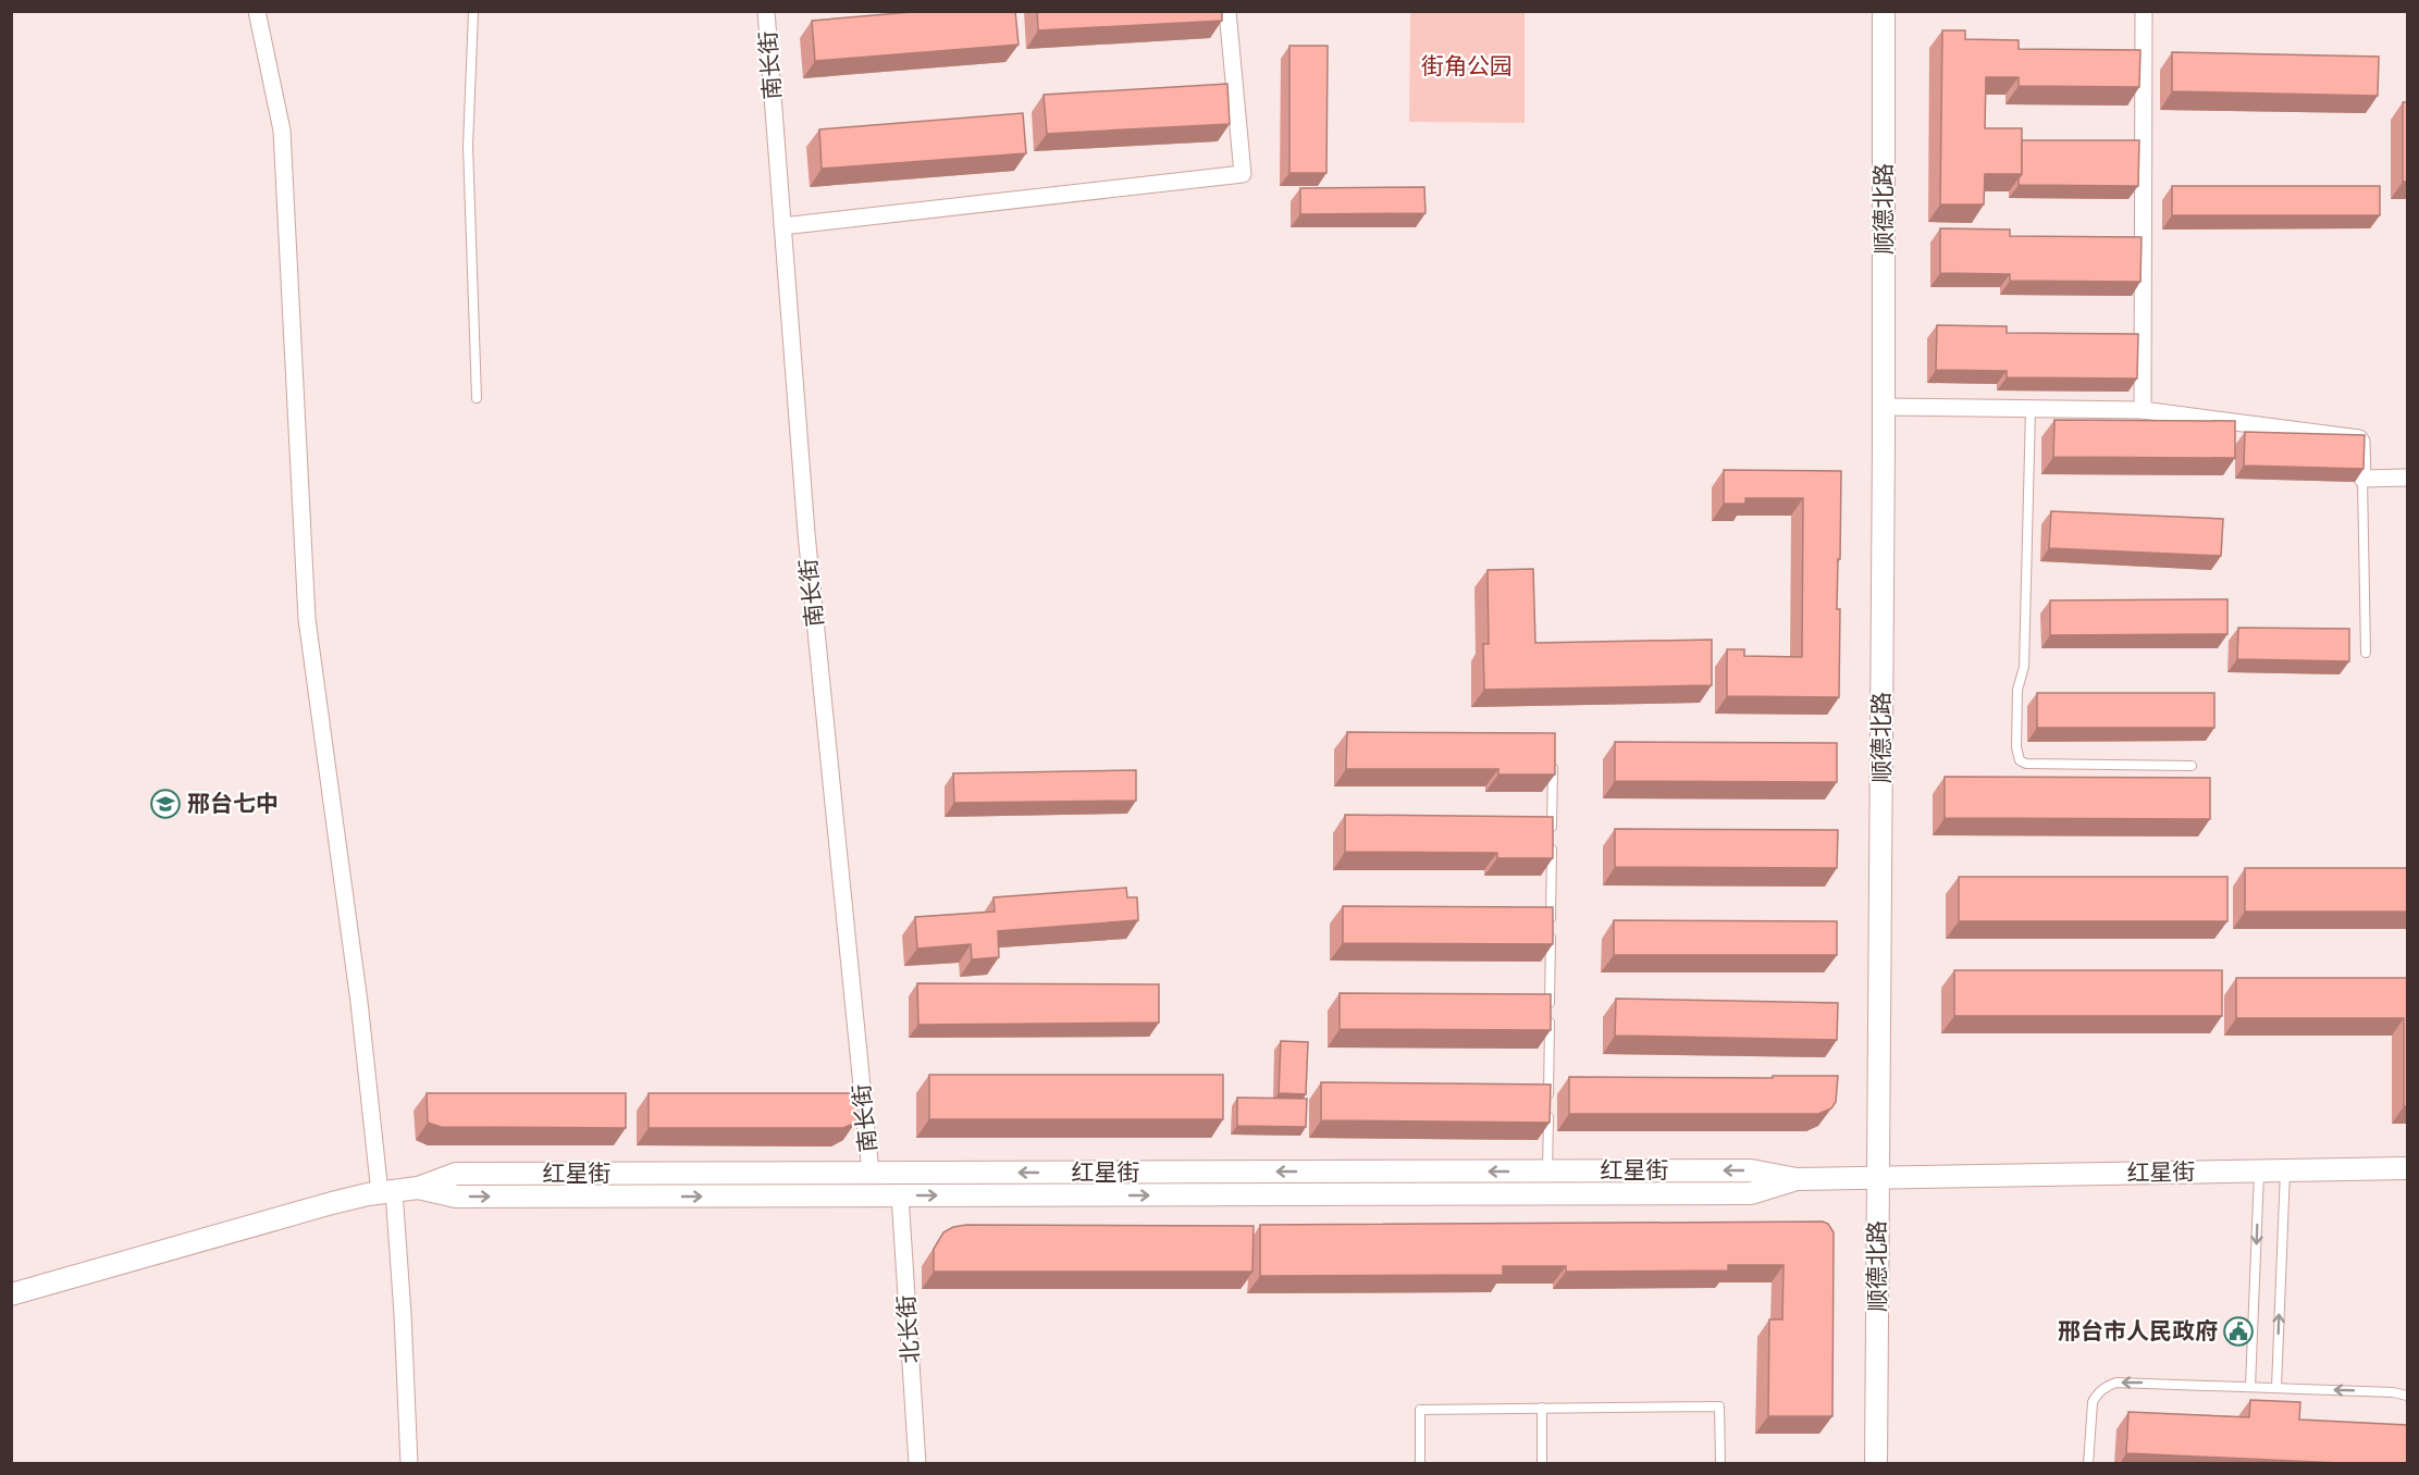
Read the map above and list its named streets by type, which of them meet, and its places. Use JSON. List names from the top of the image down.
{
  "streets": {
    "street": [
      "南长街",
      "顺德北路",
      "红星街",
      "北长街"
    ]
  },
  "crossings": [
    ["南长街", "红星街"],
    ["顺德北路", "红星街"],
    ["红星街", "北长街"]
  ],
  "parks": ["街角公园"],
  "places": {
    "school or university": ["邢台七中"],
    "public building": ["邢台市人民政府"]
  }
}
